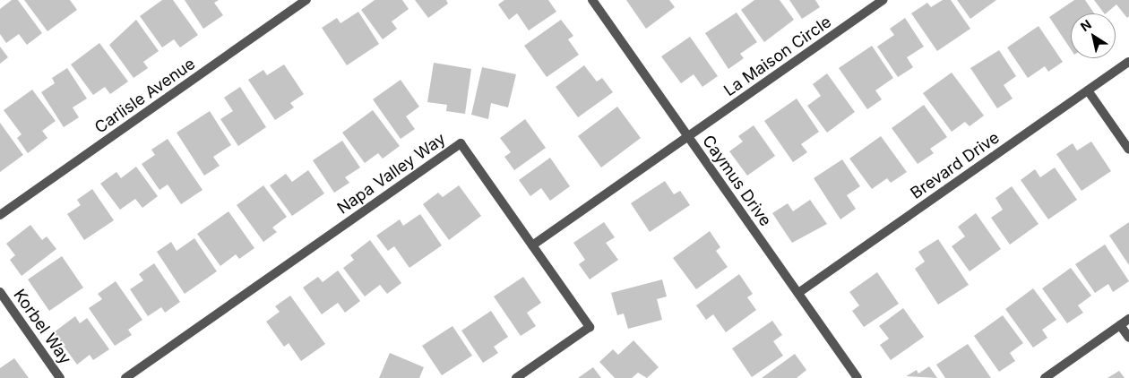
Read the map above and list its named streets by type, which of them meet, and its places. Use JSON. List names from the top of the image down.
{
  "streets": {
    "street": [
      "La Maison Circle",
      "Carlisle Avenue",
      "Brevard Drive",
      "Napa Valley Way",
      "Caymus Drive",
      "Korbel Way"
    ]
  },
  "crossings": [
    ["La Maison Circle", "Caymus Drive"],
    ["Brevard Drive", "Caymus Drive"]
  ],
  "north": "top left"
}
